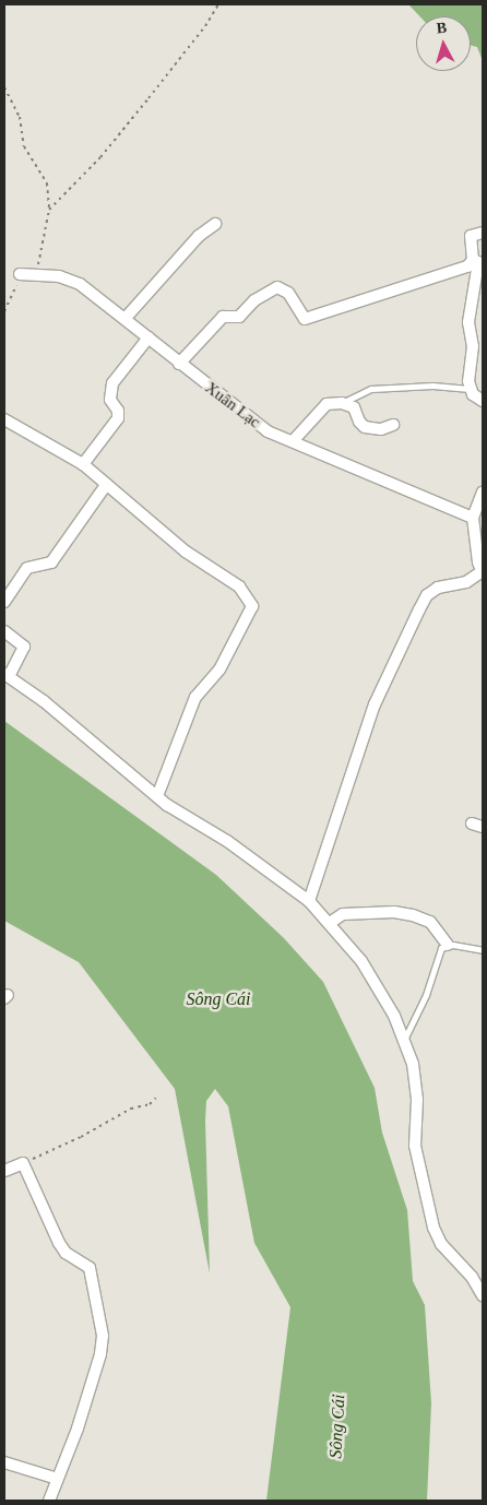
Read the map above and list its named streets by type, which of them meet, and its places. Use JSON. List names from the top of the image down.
{
  "streets": {
    "street": ["Xuân Lạc"]
  },
  "water": ["Sông Cái"],
  "north": "top"
}
